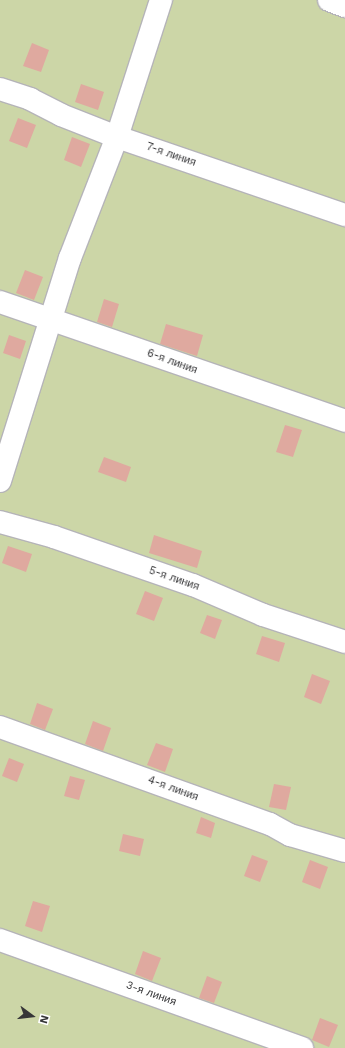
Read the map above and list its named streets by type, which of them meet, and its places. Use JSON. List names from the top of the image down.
{
  "streets": {
    "street": [
      "7-я линия",
      "6-я линия",
      "5-я линия",
      "4-я линия",
      "3-я линия"
    ]
  },
  "north": "right"
}
